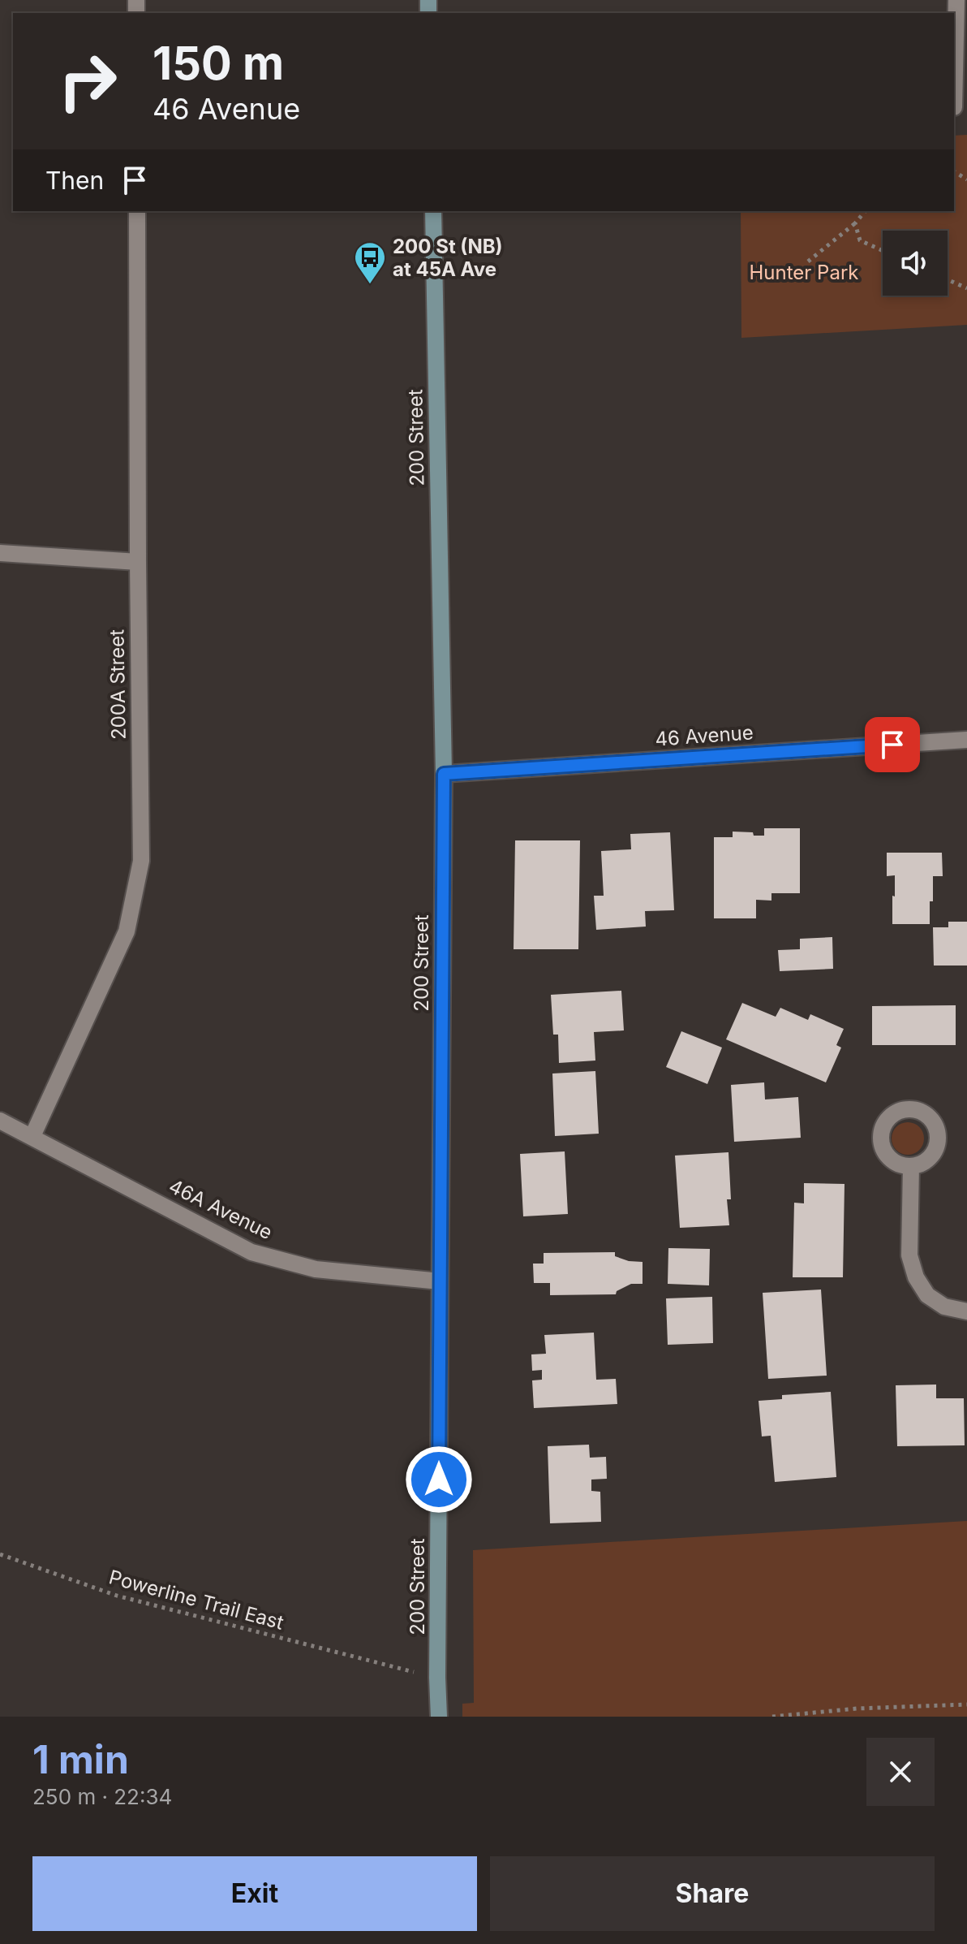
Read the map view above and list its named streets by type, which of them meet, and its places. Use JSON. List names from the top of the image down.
{
  "streets": {
    "main road": ["200 Street"],
    "street": ["200A Street", "46 Avenue", "46A Avenue"],
    "path": ["Powerline Trail East"]
  },
  "crossings": [
    ["200 Street", "46 Avenue"],
    ["200 Street", "46A Avenue"],
    ["200A Street", "46A Avenue"]
  ],
  "parks": ["Hunter Park"],
  "places": {
    "bus stop": ["200 St (NB) at 45A Ave"]
  },
  "page": {
    "turn": ["150 m", "46 Avenue"],
    "then": "Then",
    "heading": ["1 min", "250 m · 22:34"],
    "buttons": ["Exit", "Share"]
  }
}
